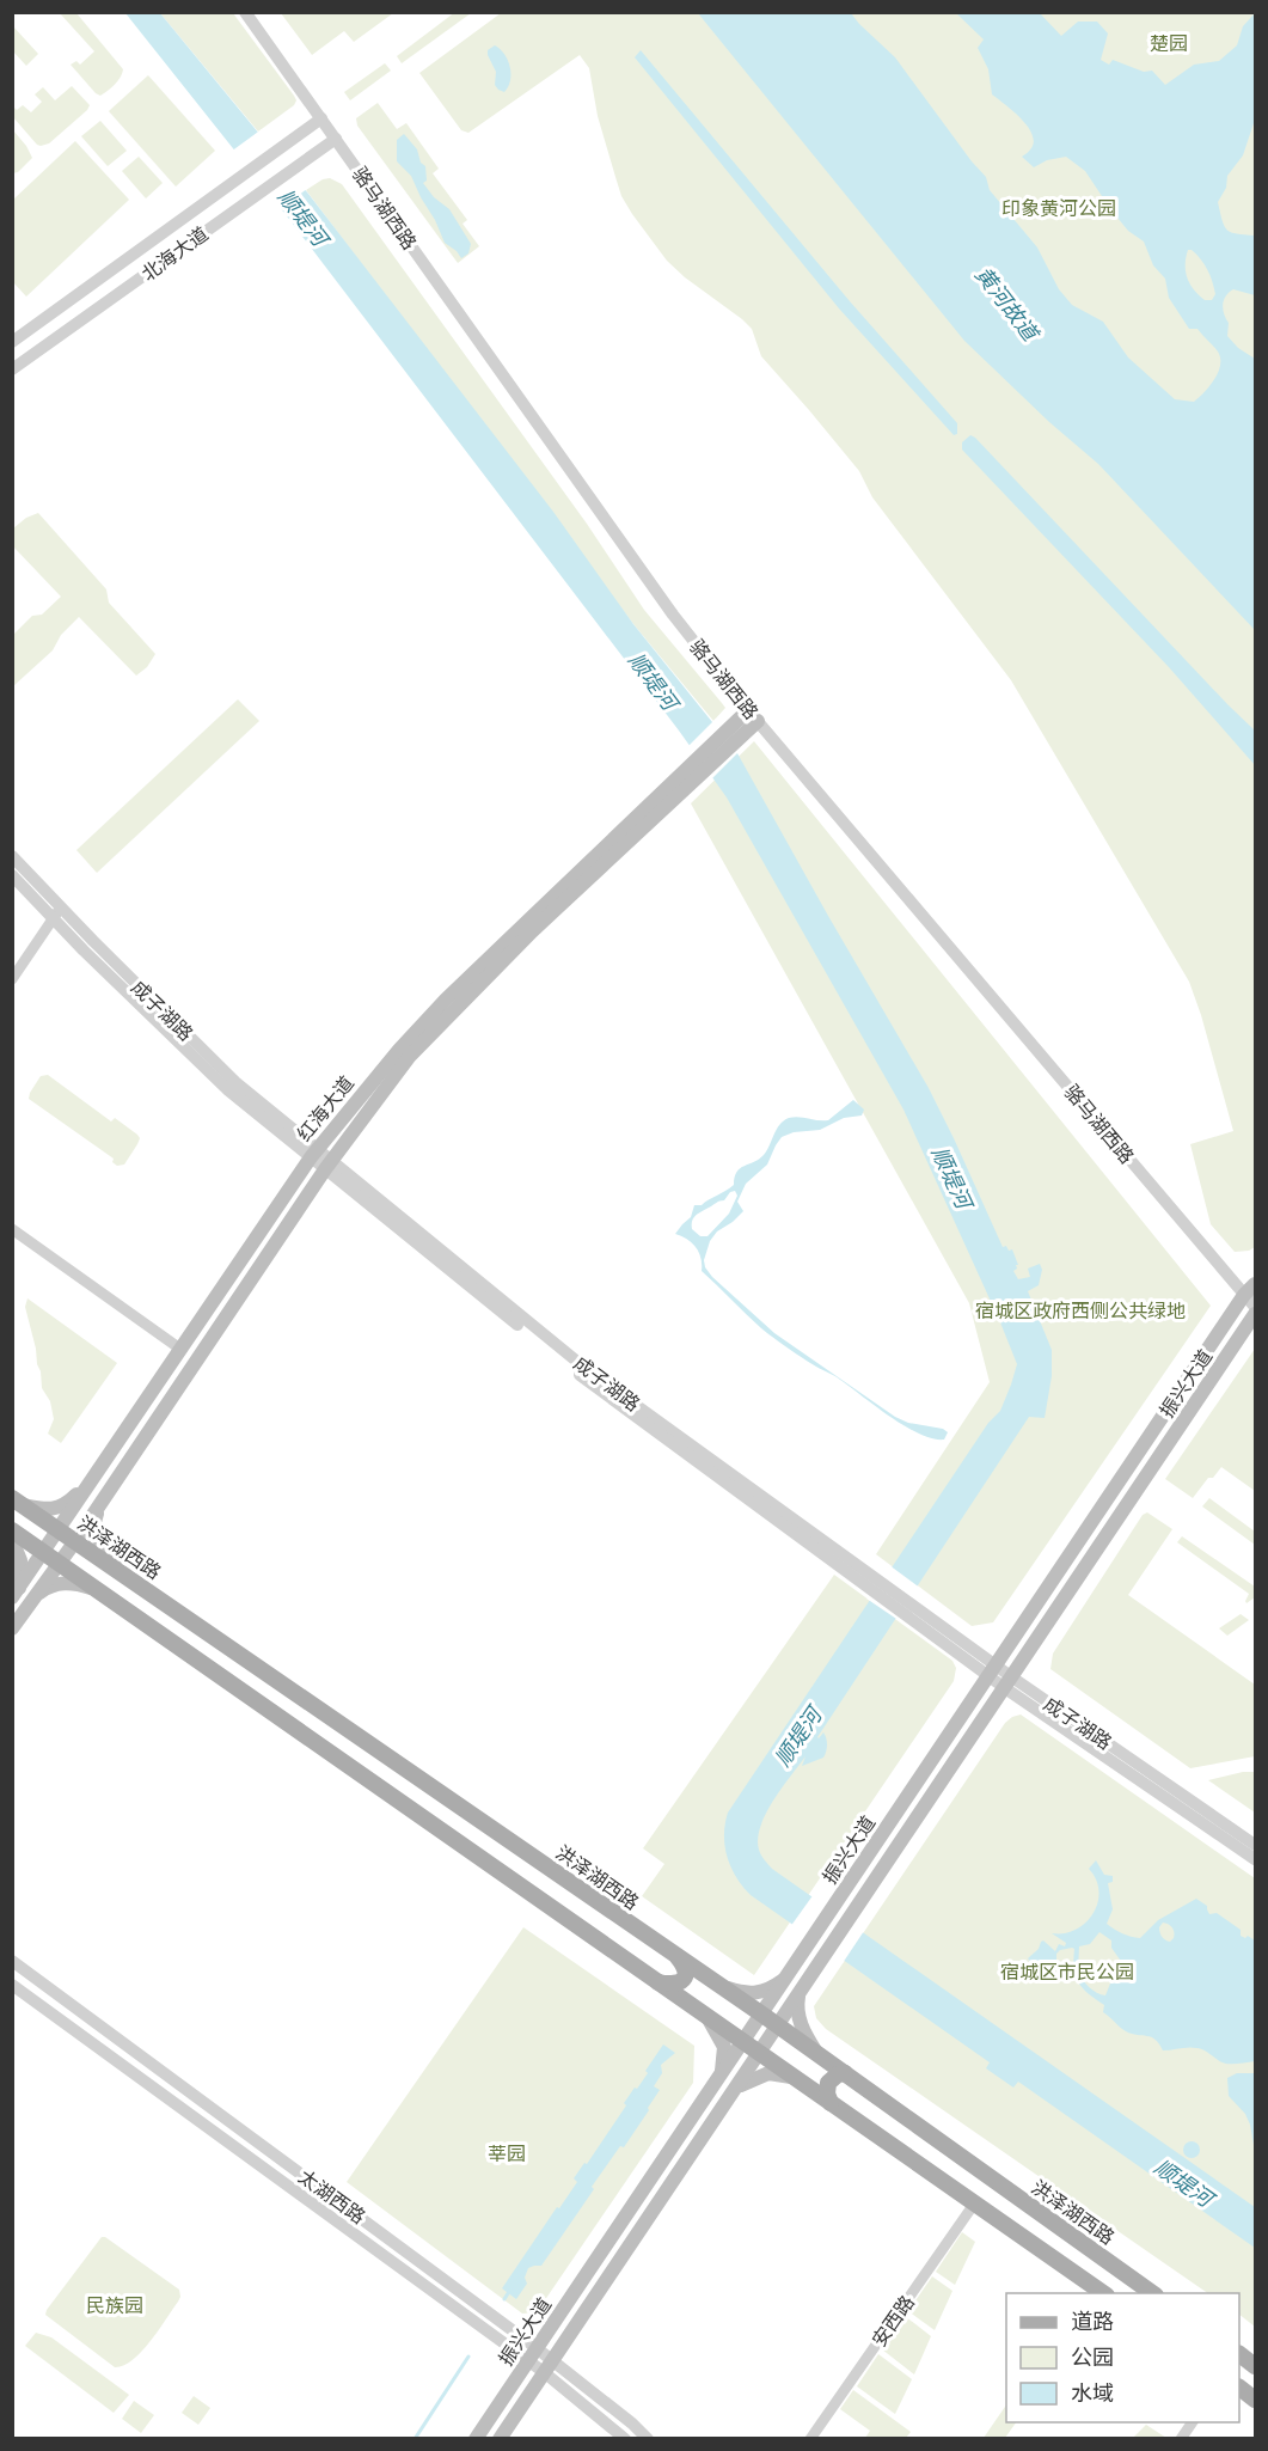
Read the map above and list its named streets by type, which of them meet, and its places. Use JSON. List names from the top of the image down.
{
  "streets": {
    "main road": ["红海大道", "振兴大道", "洪泽湖西路"],
    "street": [
      "骆马湖西路",
      "北海大道",
      "成子湖路",
      "太湖西路",
      "安西路"
    ]
  },
  "crossings": [
    ["骆马湖西路", "北海大道"],
    ["骆马湖西路", "红海大道"],
    ["骆马湖西路", "振兴大道"],
    ["成子湖路", "红海大道"],
    ["成子湖路", "振兴大道"],
    ["红海大道", "洪泽湖西路"],
    ["振兴大道", "洪泽湖西路"],
    ["振兴大道", "太湖西路"]
  ],
  "water": ["顺堤河", "黄河故道"],
  "parks": [
    "楚园",
    "印象黄河公园",
    "宿城区政府西侧公共绿地",
    "宿城区市民公园",
    "莘园",
    "民族园"
  ],
  "legend": ["道路", "公园", "水域"]
}
